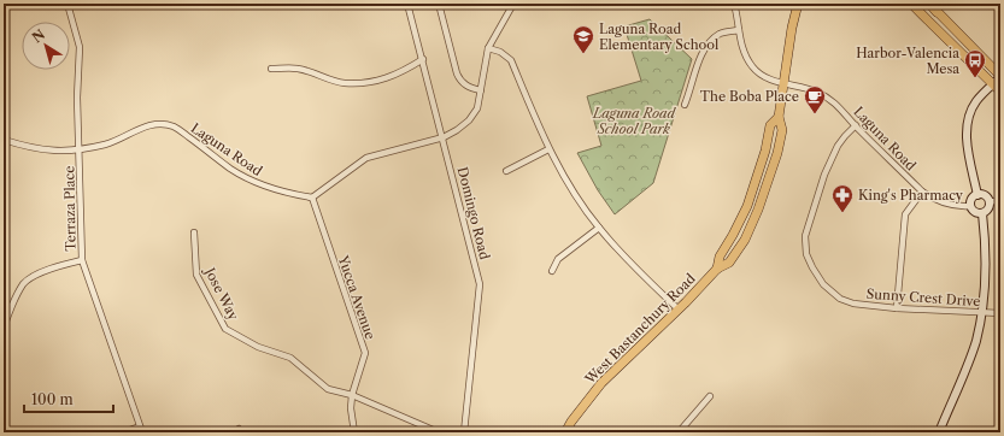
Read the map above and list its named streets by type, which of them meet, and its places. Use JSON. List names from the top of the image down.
{
  "streets": {
    "main road": ["West Bastanchury Road"],
    "street": [
      "Laguna Road",
      "Terraza Place",
      "Domingo Road",
      "Jose Way",
      "Yucca Avenue",
      "Sunny Crest Drive"
    ]
  },
  "crossings": [
    ["Laguna Road", "Terraza Place"],
    ["Laguna Road", "Yucca Avenue"],
    ["Laguna Road", "Sunny Crest Drive"],
    ["Laguna Road", "West Bastanchury Road"],
    ["Jose Way", "Yucca Avenue"]
  ],
  "parks": ["Laguna Road School Park"],
  "places": {
    "school or university": ["Laguna Road Elementary School"],
    "bus stop": ["Harbor-Valencia Mesa"],
    "cafe": ["The Boba Place"],
    "pharmacy": ["King's Pharmacy"]
  },
  "scale_bar": "100 m",
  "north": "top left"
}
